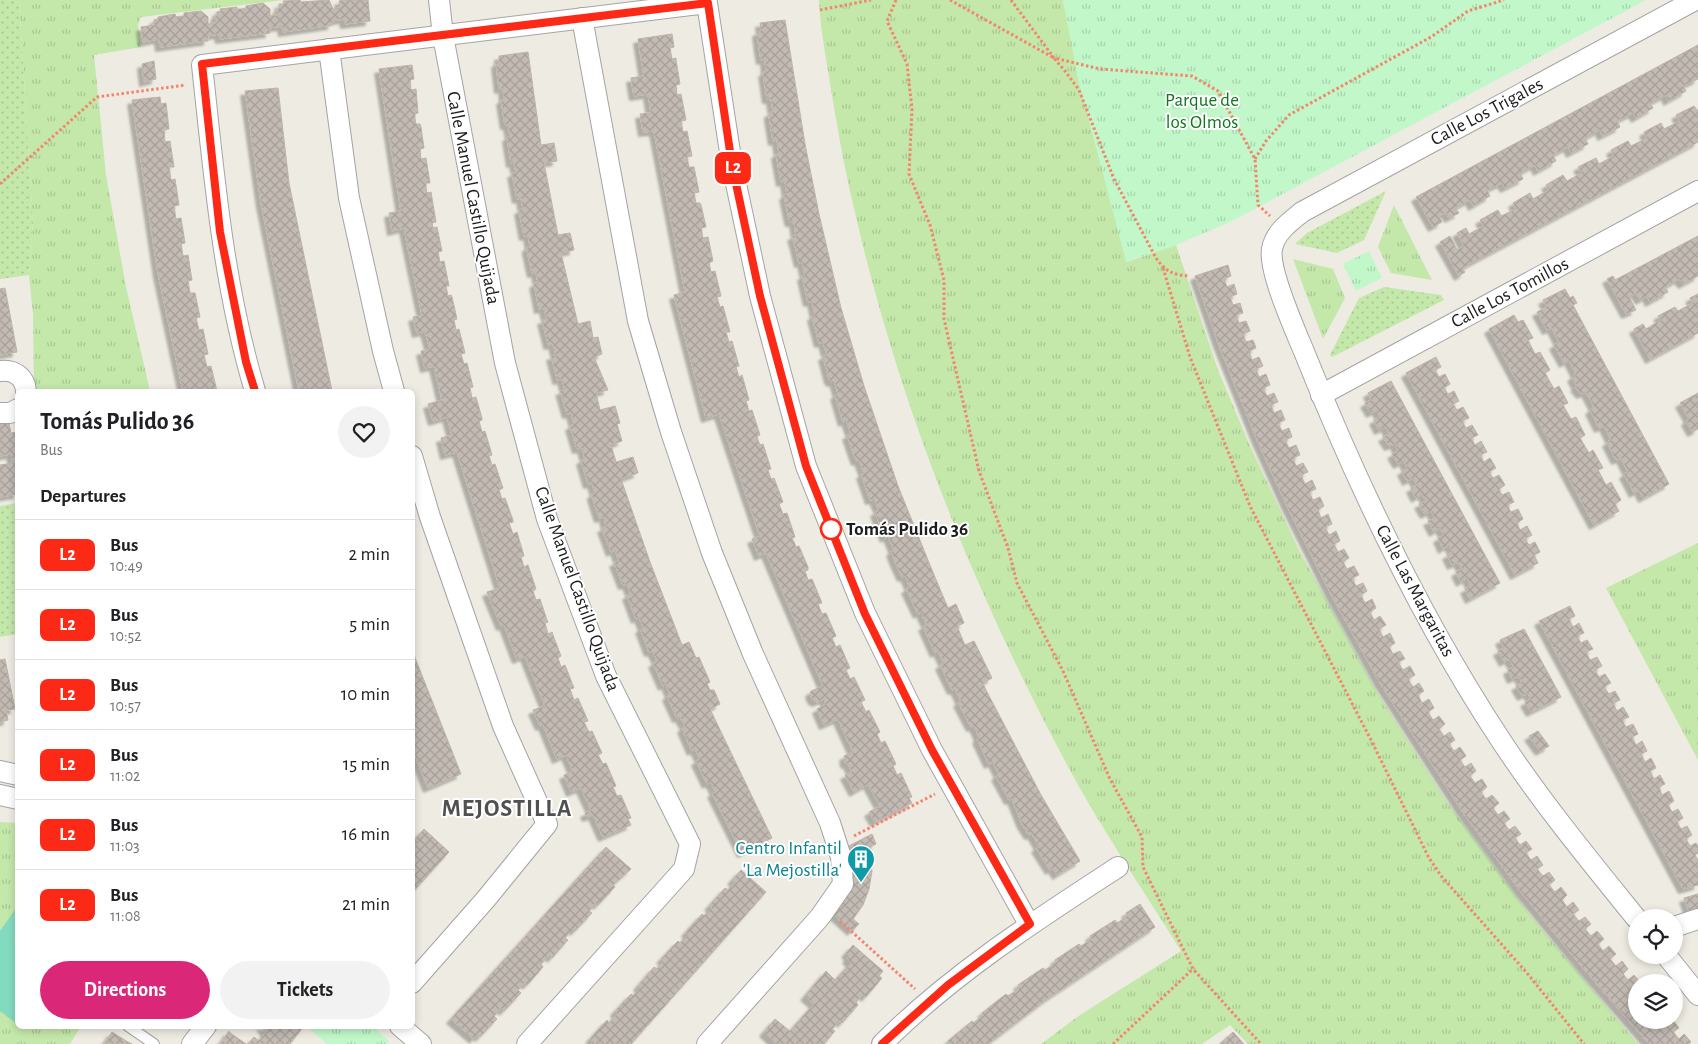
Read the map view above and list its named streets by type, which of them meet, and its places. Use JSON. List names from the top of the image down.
{
  "streets": {
    "street": [
      "Calle Los Trigales",
      "Calle Manuel Castillo Quijada",
      "Calle Los Tomillos",
      "Calle Las Margaritas"
    ]
  },
  "crossings": [
    ["Calle Los Trigales", "Calle Las Margaritas"],
    ["Calle Los Tomillos", "Calle Las Margaritas"]
  ],
  "districts": ["MEJOSTILLA"],
  "parks": ["Parque de los Olmos"],
  "places": {
    "other": ["Tomás Pulido 36"],
    "building": ["Centro Infantil 'La Mejostilla'"]
  },
  "lines": ["bus line L2"],
  "page": {
    "on_map": "L2",
    "heading": [
      ["Tomás Pulido 36", "Bus"],
      "Departures"
    ],
    "list": [
      {
        "mark": "L2",
        "name": "Bus",
        "note": "10:49",
        "value": "2 min"
      },
      {
        "mark": "L2",
        "name": "Bus",
        "note": "10:52",
        "value": "5 min"
      },
      {
        "mark": "L2",
        "name": "Bus",
        "note": "10:57",
        "value": "10 min"
      },
      {
        "mark": "L2",
        "name": "Bus",
        "note": "11:02",
        "value": "15 min"
      },
      {
        "mark": "L2",
        "name": "Bus",
        "note": "11:03",
        "value": "16 min"
      },
      {
        "mark": "L2",
        "name": "Bus",
        "note": "11:08",
        "value": "21 min"
      }
    ],
    "buttons": ["Directions", "Tickets"]
  }
}
